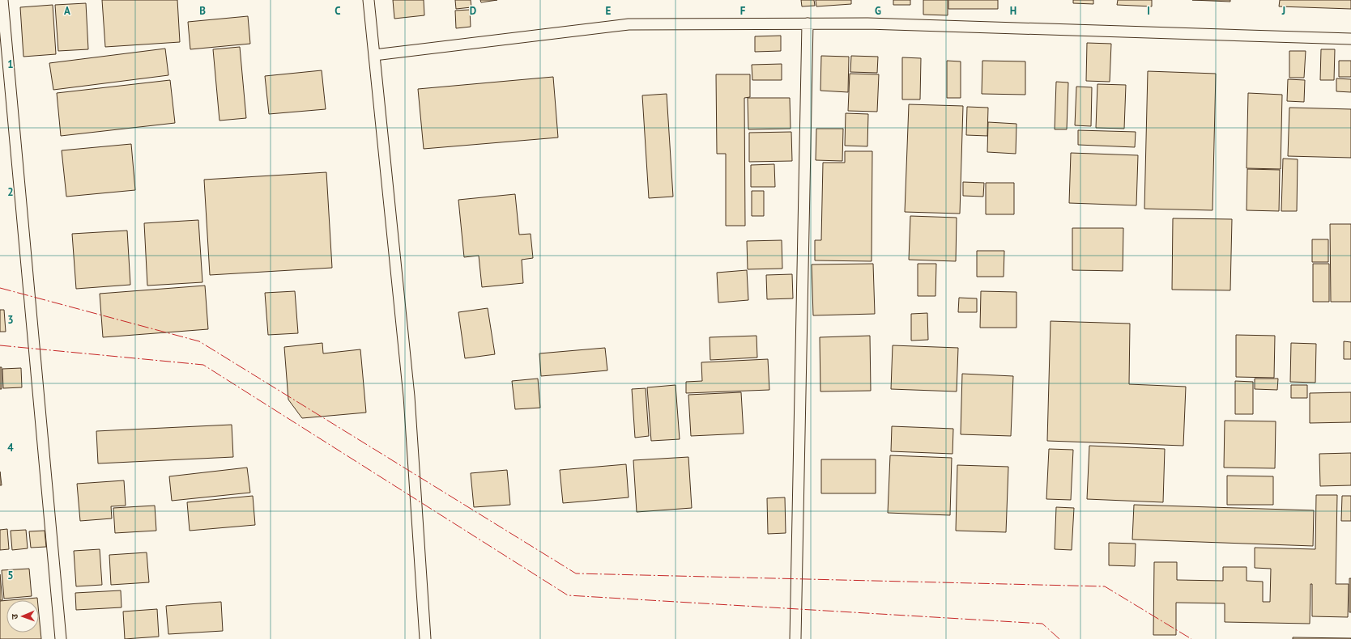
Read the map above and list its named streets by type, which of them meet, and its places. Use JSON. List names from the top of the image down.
{
  "north": "left",
  "grid": {
    "columns": [
      "A",
      "B",
      "C",
      "D",
      "E",
      "F",
      "G",
      "H",
      "I",
      "J"
    ],
    "rows": [
      "1",
      "2",
      "3",
      "4",
      "5"
    ]
  }
}
